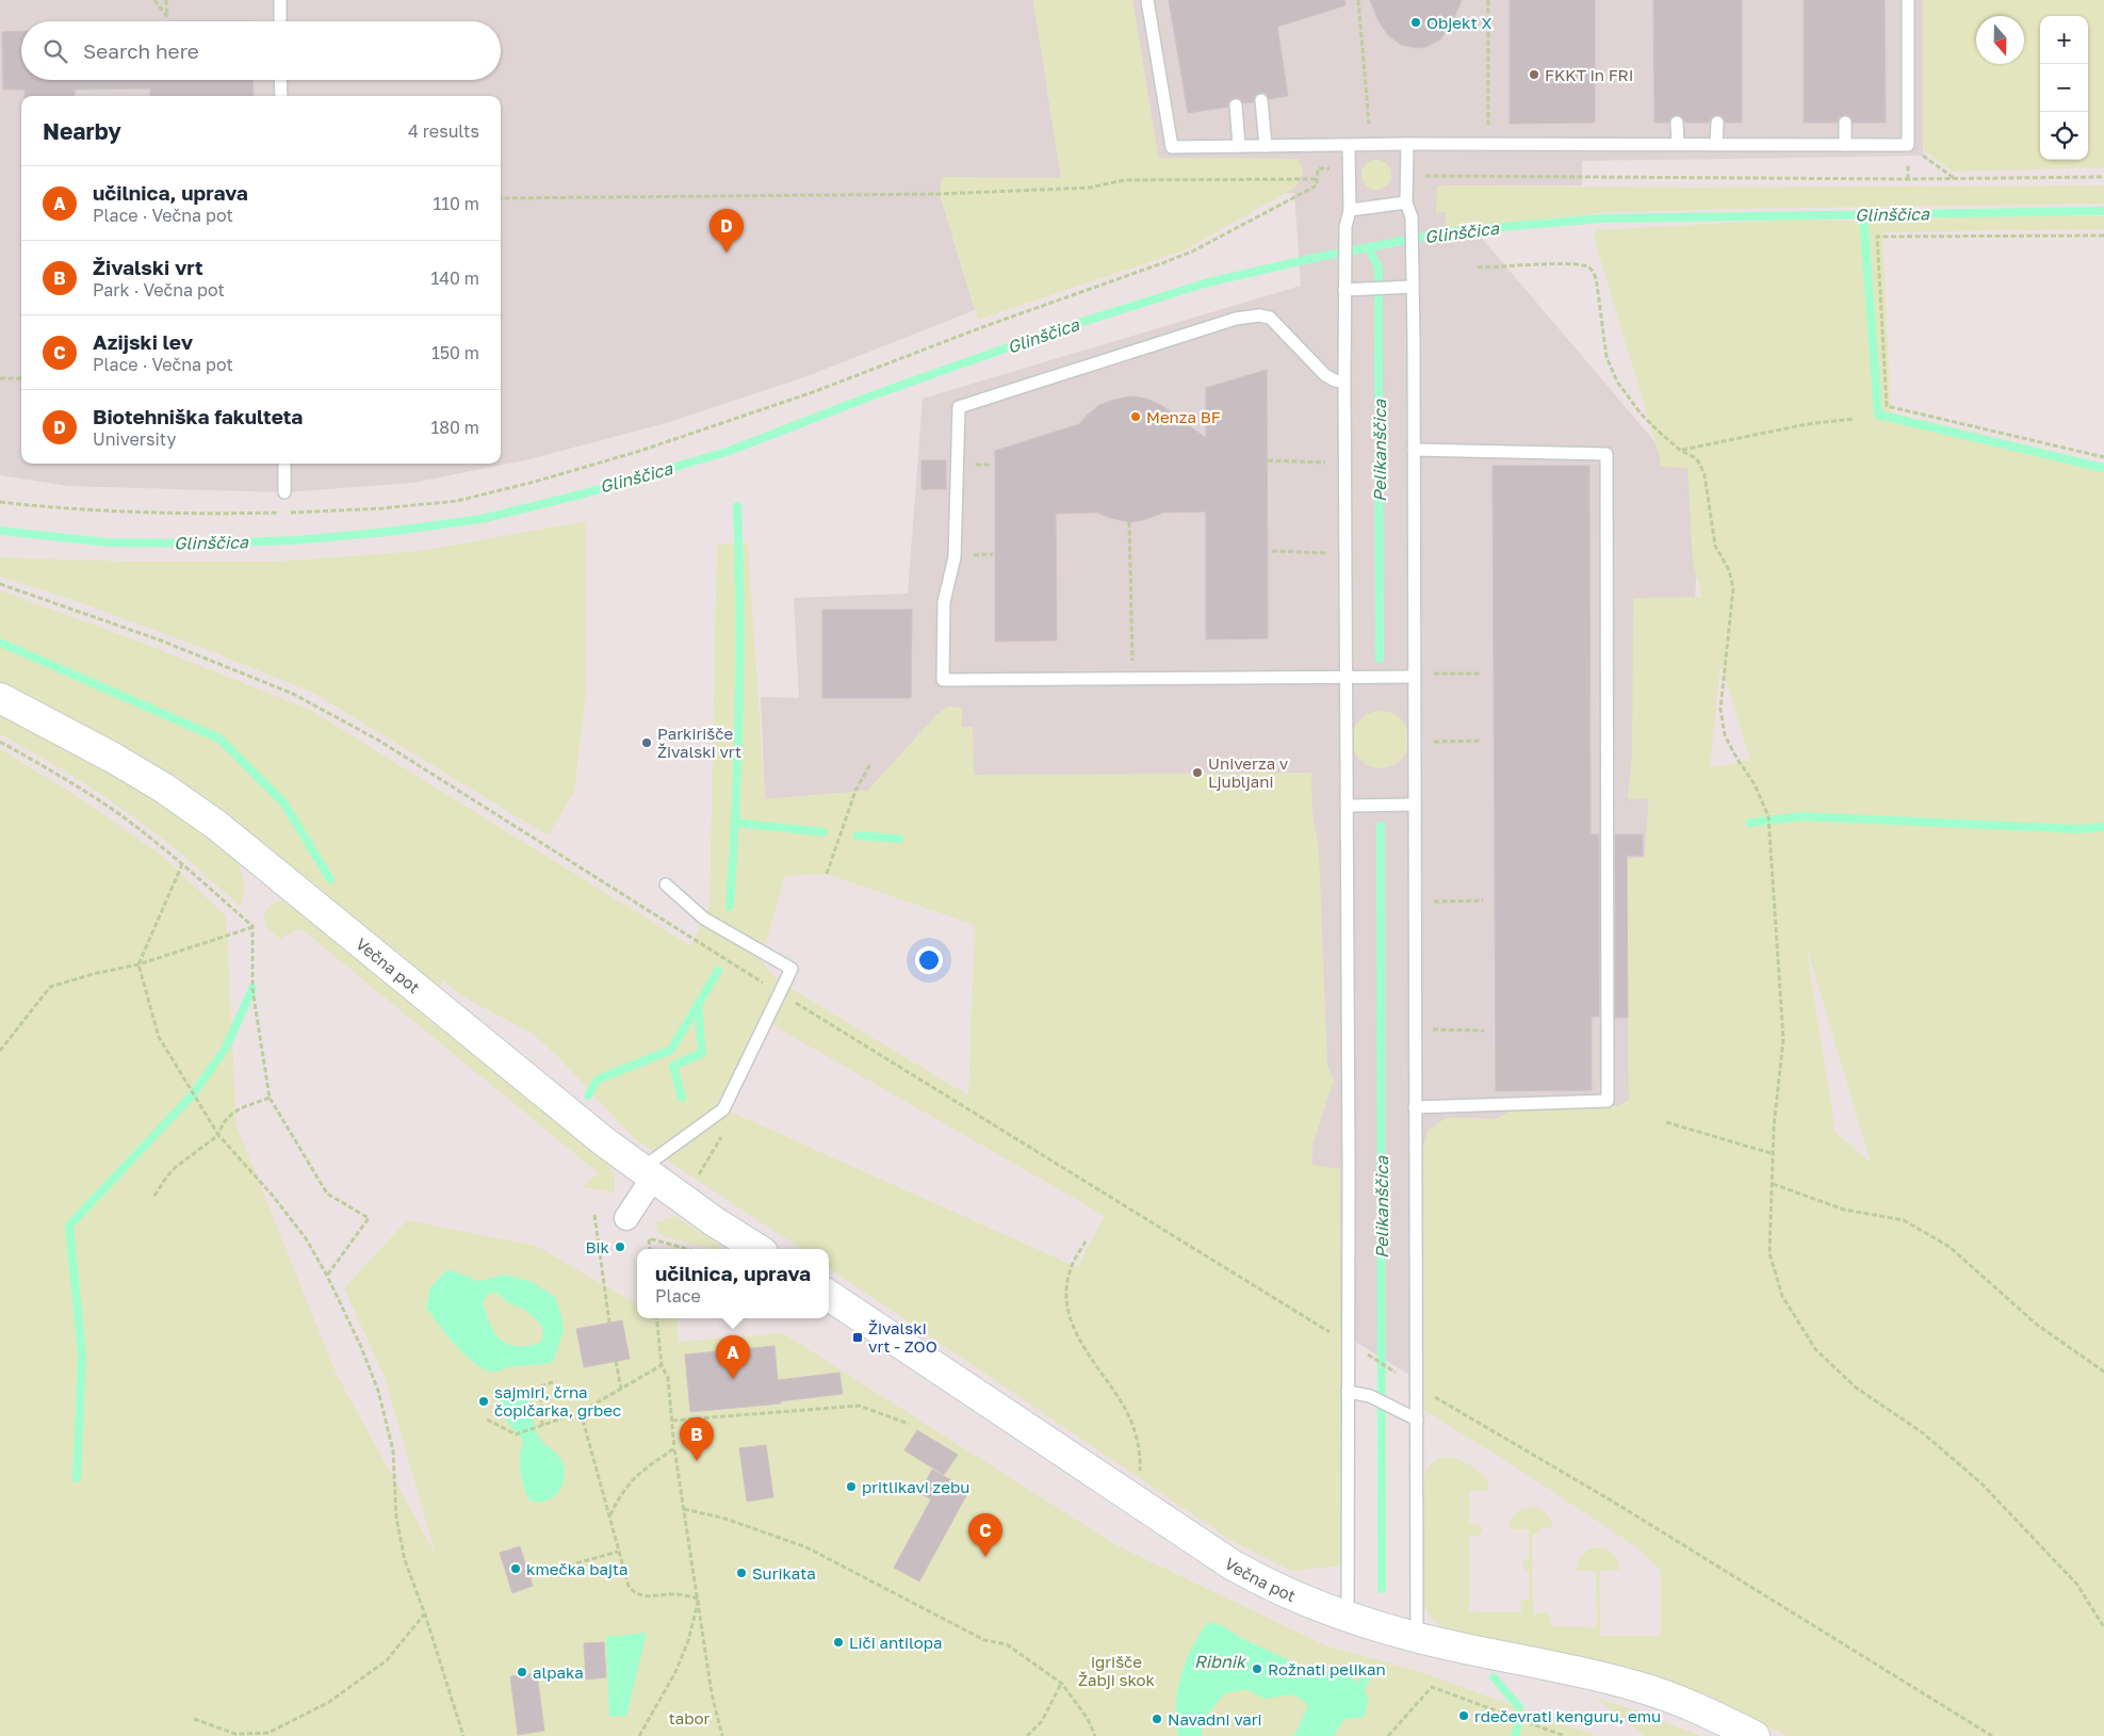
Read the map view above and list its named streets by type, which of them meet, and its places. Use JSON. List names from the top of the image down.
{
  "streets": {
    "main road": ["Večna pot"]
  },
  "water": ["Glinščica", "Pelikanščica", "Ribnik"],
  "parks": ["igrišče Žabji skok", "tabor"],
  "places": {
    "other": [
      "Objekt X",
      "FKKT in FRI",
      "Menza BF",
      "Parkirišče Živalski vrt",
      "Univerza v Ljubljani",
      "Bik",
      "sajmiri, črna čopičarka, grbec",
      "pritlikavi zebu",
      "kmečka bajta",
      "Surikata",
      "Liči antilopa",
      "Rožnati pelikan",
      "alpaka",
      "rdečevrati kenguru, emu",
      "Navadni vari"
    ],
    "transit": ["Živalski vrt - ZOO"]
  },
  "north": "bottom",
  "page": {
    "map_buttons": ["+", "−"],
    "search": "Search here",
    "heading": ["Nearby", "4 results"],
    "list": [
      {
        "mark": "A",
        "name": "učilnica, uprava",
        "note": "Place · Večna pot",
        "value": "110 m"
      },
      {
        "mark": "B",
        "name": "Živalski vrt",
        "note": "Park · Večna pot",
        "value": "140 m"
      },
      {
        "mark": "C",
        "name": "Azijski lev",
        "note": "Place · Večna pot",
        "value": "150 m"
      },
      {
        "mark": "D",
        "name": "Biotehniška fakulteta",
        "note": "University",
        "value": "180 m"
      }
    ],
    "pins": [
      "D",
      "A",
      "B",
      "C"
    ],
    "popup": ["učilnica, uprava", "Place"]
  }
}
